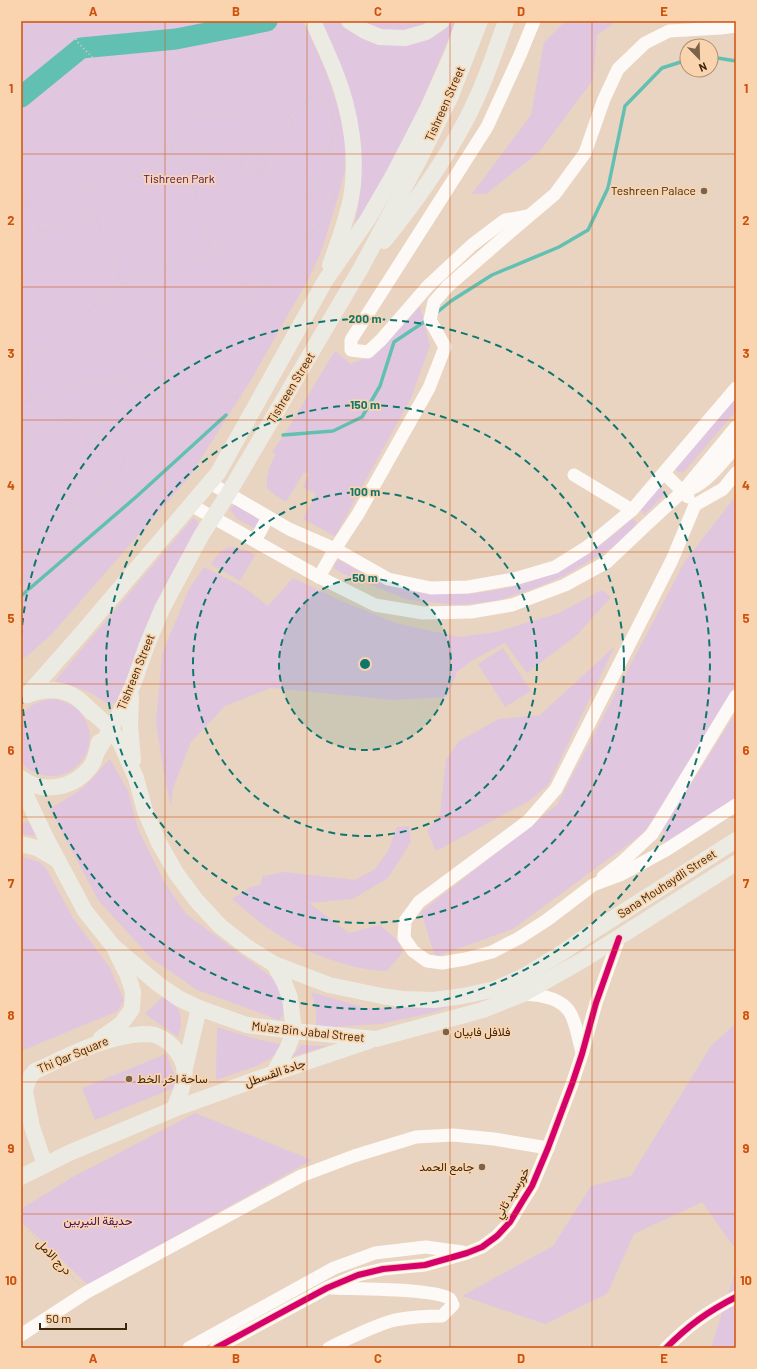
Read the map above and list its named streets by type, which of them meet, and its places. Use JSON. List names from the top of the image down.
{
  "streets": {
    "main road": [
      "Tishreen Street",
      "Sana Mouhaydli Street",
      "Mu'az Bin Jabal Street",
      "Thi Qar Square",
      "جادة القسطل"
    ],
    "street": ["خورسيد ثاني"],
    "path": ["درج الامل"]
  },
  "crossings": [
    ["Sana Mouhaydli Street", "Mu'az Bin Jabal Street"],
    ["Sana Mouhaydli Street", "خورسيد ثاني"],
    ["Mu'az Bin Jabal Street", "جادة القسطل"],
    ["Mu'az Bin Jabal Street", "خورسيد ثاني"]
  ],
  "parks": ["Tishreen Park", "حديقة النيربين"],
  "places": [
    "Teshreen Palace",
    "فلافل فابيان",
    "ساحة اخر الخط",
    "جامع الحمد"
  ],
  "scale_bar": "50 m",
  "north": "bottom right",
  "grid": {
    "columns": [
      "A",
      "B",
      "C",
      "D",
      "E"
    ],
    "rows": [
      "1",
      "2",
      "3",
      "4",
      "5",
      "6",
      "7",
      "8",
      "9",
      "10"
    ]
  },
  "rings": [
    "200 m",
    "150 m",
    "100 m",
    "50 m"
  ]
}
